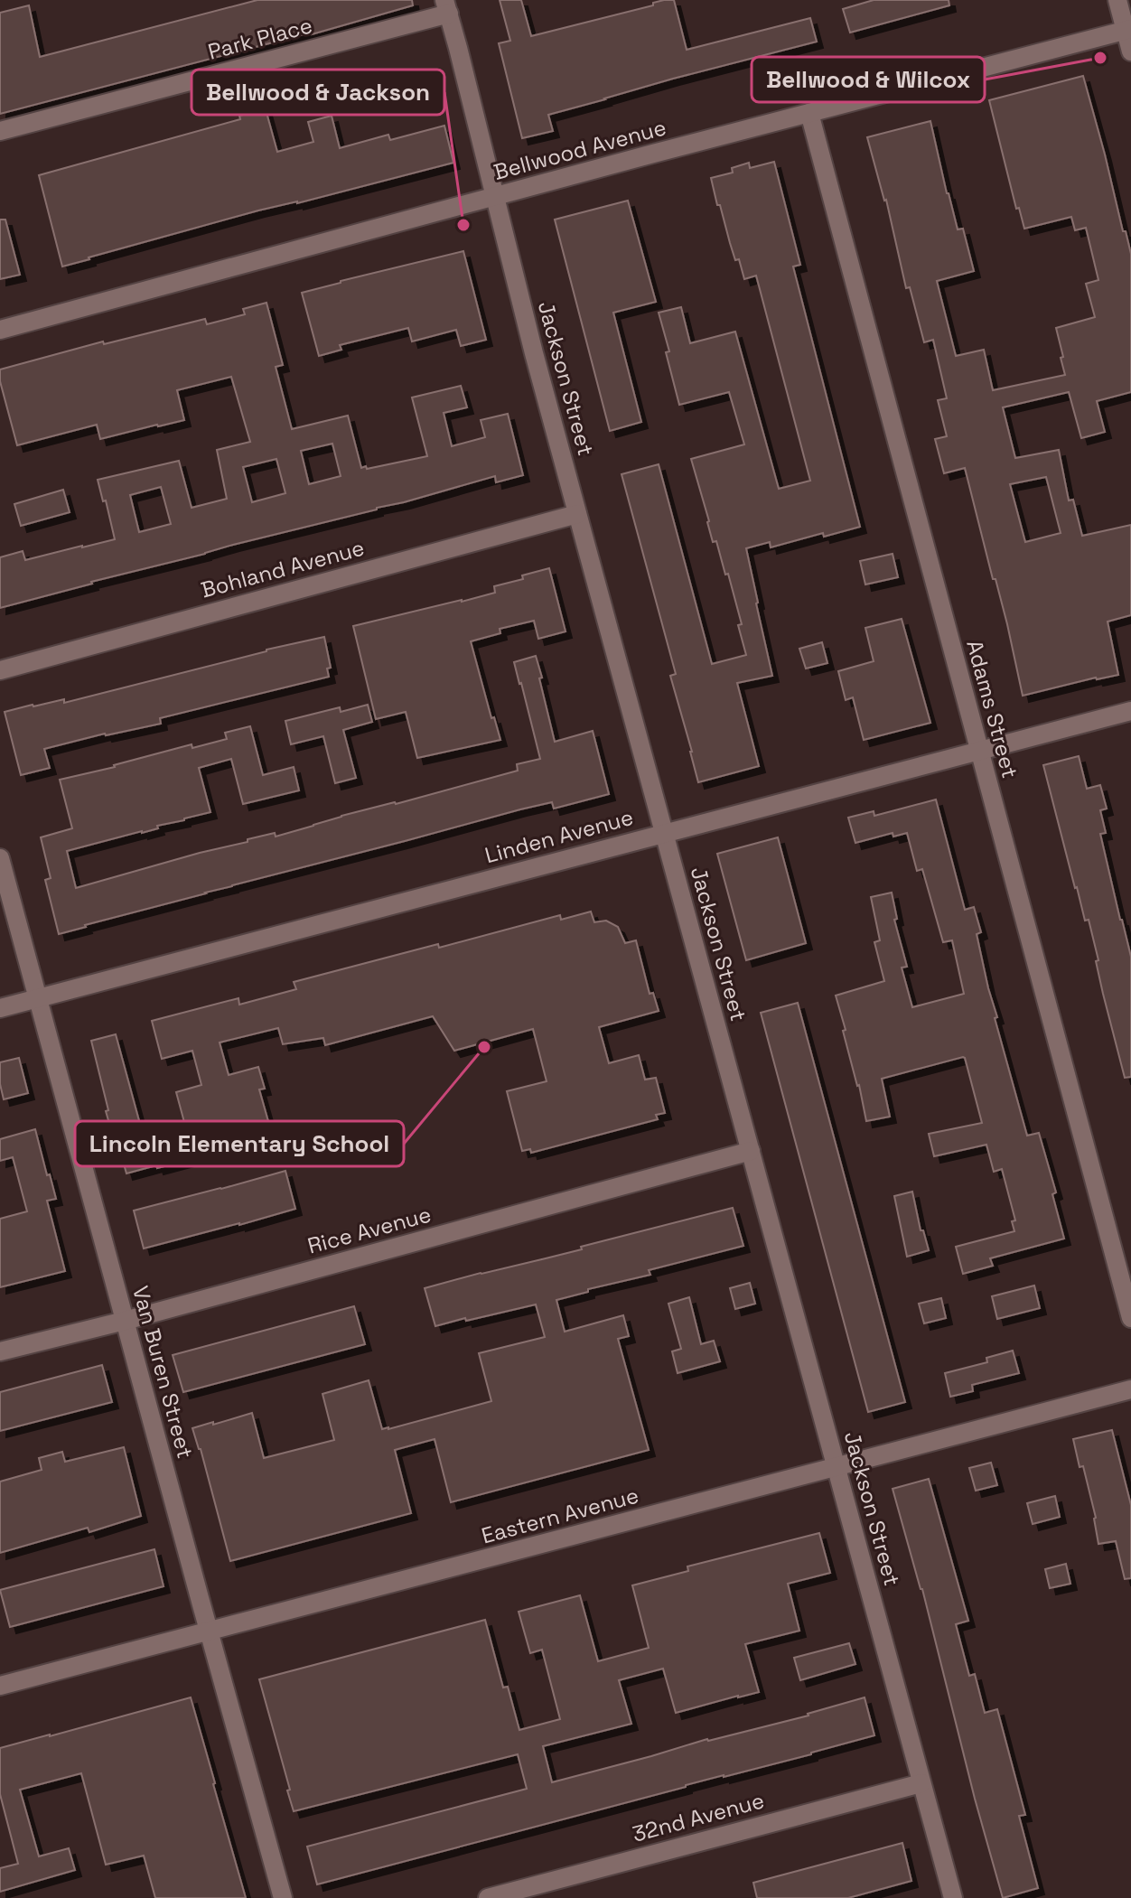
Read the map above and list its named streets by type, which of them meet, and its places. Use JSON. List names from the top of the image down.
{
  "streets": {
    "street": [
      "Park Place",
      "Bellwood Avenue",
      "Jackson Street",
      "Bohland Avenue",
      "Adams Street",
      "Linden Avenue",
      "Rice Avenue",
      "Van Buren Street",
      "Eastern Avenue",
      "32nd Avenue"
    ]
  },
  "crossings": [
    ["Park Place", "Jackson Street"],
    ["Bellwood Avenue", "Jackson Street"],
    ["Bellwood Avenue", "Adams Street"],
    ["Jackson Street", "Bohland Avenue"],
    ["Jackson Street", "Linden Avenue"],
    ["Jackson Street", "Rice Avenue"],
    ["Jackson Street", "Eastern Avenue"],
    ["Jackson Street", "32nd Avenue"],
    ["Adams Street", "Linden Avenue"],
    ["Linden Avenue", "Van Buren Street"],
    ["Rice Avenue", "Van Buren Street"],
    ["Van Buren Street", "Eastern Avenue"]
  ],
  "places": ["Bellwood & Wilcox", "Bellwood & Jackson", "Lincoln Elementary School"]
}
